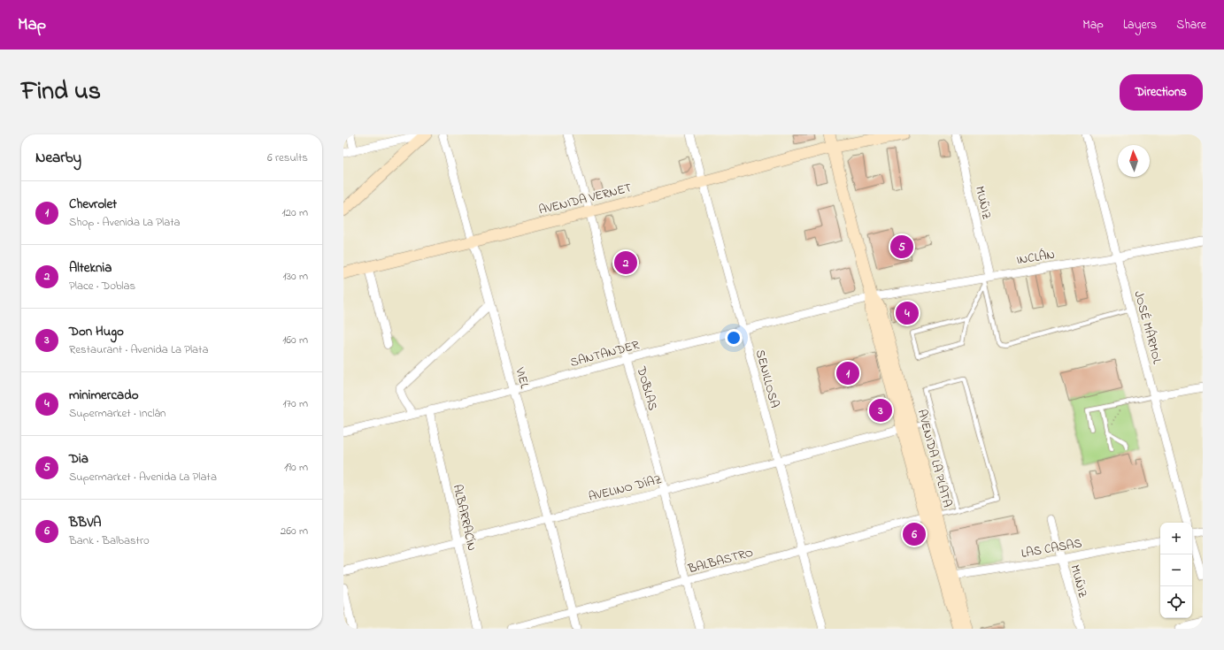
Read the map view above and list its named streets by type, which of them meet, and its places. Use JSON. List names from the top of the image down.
{
  "streets": {
    "main road": ["AVENIDA VERNET", "AVENIDA LA PLATA"],
    "street": [
      "MUÑIZ",
      "INCLÁN",
      "JOSÉ MÁRMOL",
      "SANTANDER",
      "VIEL",
      "SENILLOSA",
      "DOBLAS",
      "AVELINO DÍAZ",
      "ALBARRACÍN",
      "LAS CASAS",
      "BALBASTRO"
    ]
  },
  "crossings": [
    ["AVENIDA VERNET", "VIEL"],
    ["AVENIDA VERNET", "SENILLOSA"],
    ["AVENIDA VERNET", "DOBLAS"],
    ["AVENIDA VERNET", "AVENIDA LA PLATA"],
    ["MUÑIZ", "INCLÁN"],
    ["MUÑIZ", "LAS CASAS"],
    ["INCLÁN", "JOSÉ MÁRMOL"],
    ["INCLÁN", "SANTANDER"],
    ["INCLÁN", "AVENIDA LA PLATA"],
    ["SANTANDER", "VIEL"],
    ["SANTANDER", "SENILLOSA"],
    ["SANTANDER", "DOBLAS"],
    ["SANTANDER", "AVENIDA LA PLATA"],
    ["SANTANDER", "ALBARRACÍN"],
    ["VIEL", "AVELINO DÍAZ"],
    ["VIEL", "BALBASTRO"],
    ["SENILLOSA", "AVELINO DÍAZ"],
    ["SENILLOSA", "BALBASTRO"],
    ["DOBLAS", "AVELINO DÍAZ"],
    ["DOBLAS", "BALBASTRO"],
    ["AVENIDA LA PLATA", "AVELINO DÍAZ"],
    ["AVENIDA LA PLATA", "LAS CASAS"],
    ["AVENIDA LA PLATA", "BALBASTRO"],
    ["AVELINO DÍAZ", "ALBARRACÍN"]
  ],
  "north": "top",
  "page": {
    "header": "Map",
    "nav": ["Map", "Layers", "Share"],
    "title": "Find us",
    "buttons": "Directions",
    "heading": ["Nearby", "6 results"],
    "list": [
      {
        "mark": "1",
        "name": "Chevrolet",
        "note": "Shop · Avenida La Plata",
        "value": "120 m"
      },
      {
        "mark": "2",
        "name": "Alteknia",
        "note": "Place · Doblas",
        "value": "130 m"
      },
      {
        "mark": "3",
        "name": "Don Hugo",
        "note": "Restaurant · Avenida La Plata",
        "value": "160 m"
      },
      {
        "mark": "4",
        "name": "minimercado",
        "note": "Supermarket · Inclán",
        "value": "170 m"
      },
      {
        "mark": "5",
        "name": "Dia",
        "note": "Supermarket · Avenida La Plata",
        "value": "190 m"
      },
      {
        "mark": "6",
        "name": "BBVA",
        "note": "Bank · Balbastro",
        "value": "260 m"
      }
    ],
    "pins": [
      "5",
      "2",
      "4",
      "1",
      "3",
      "6"
    ],
    "map_buttons": ["+", "−"]
  }
}
